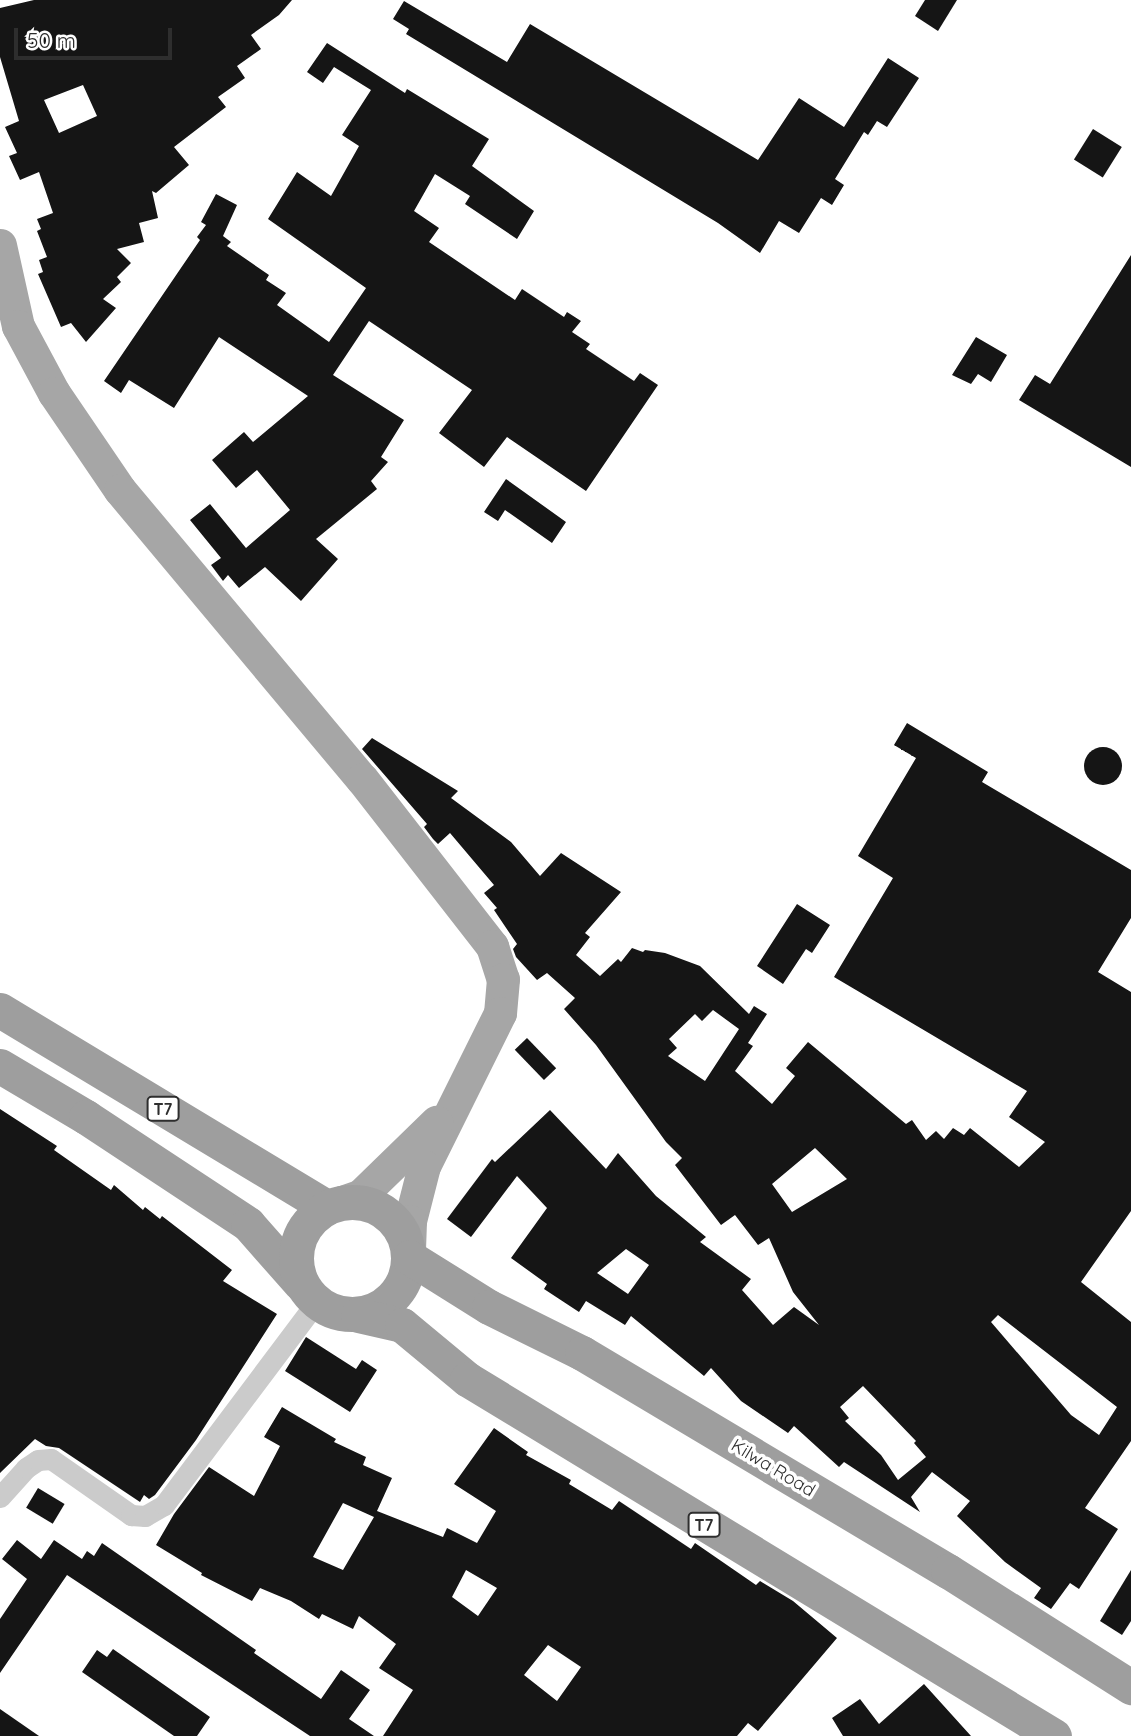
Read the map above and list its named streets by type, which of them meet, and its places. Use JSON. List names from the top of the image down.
{
  "streets": {
    "highway": ["T7", "Kilwa Road"]
  },
  "crossings": [
    ["T7", "Kilwa Road"]
  ],
  "scale_bar": "50 m"
}
